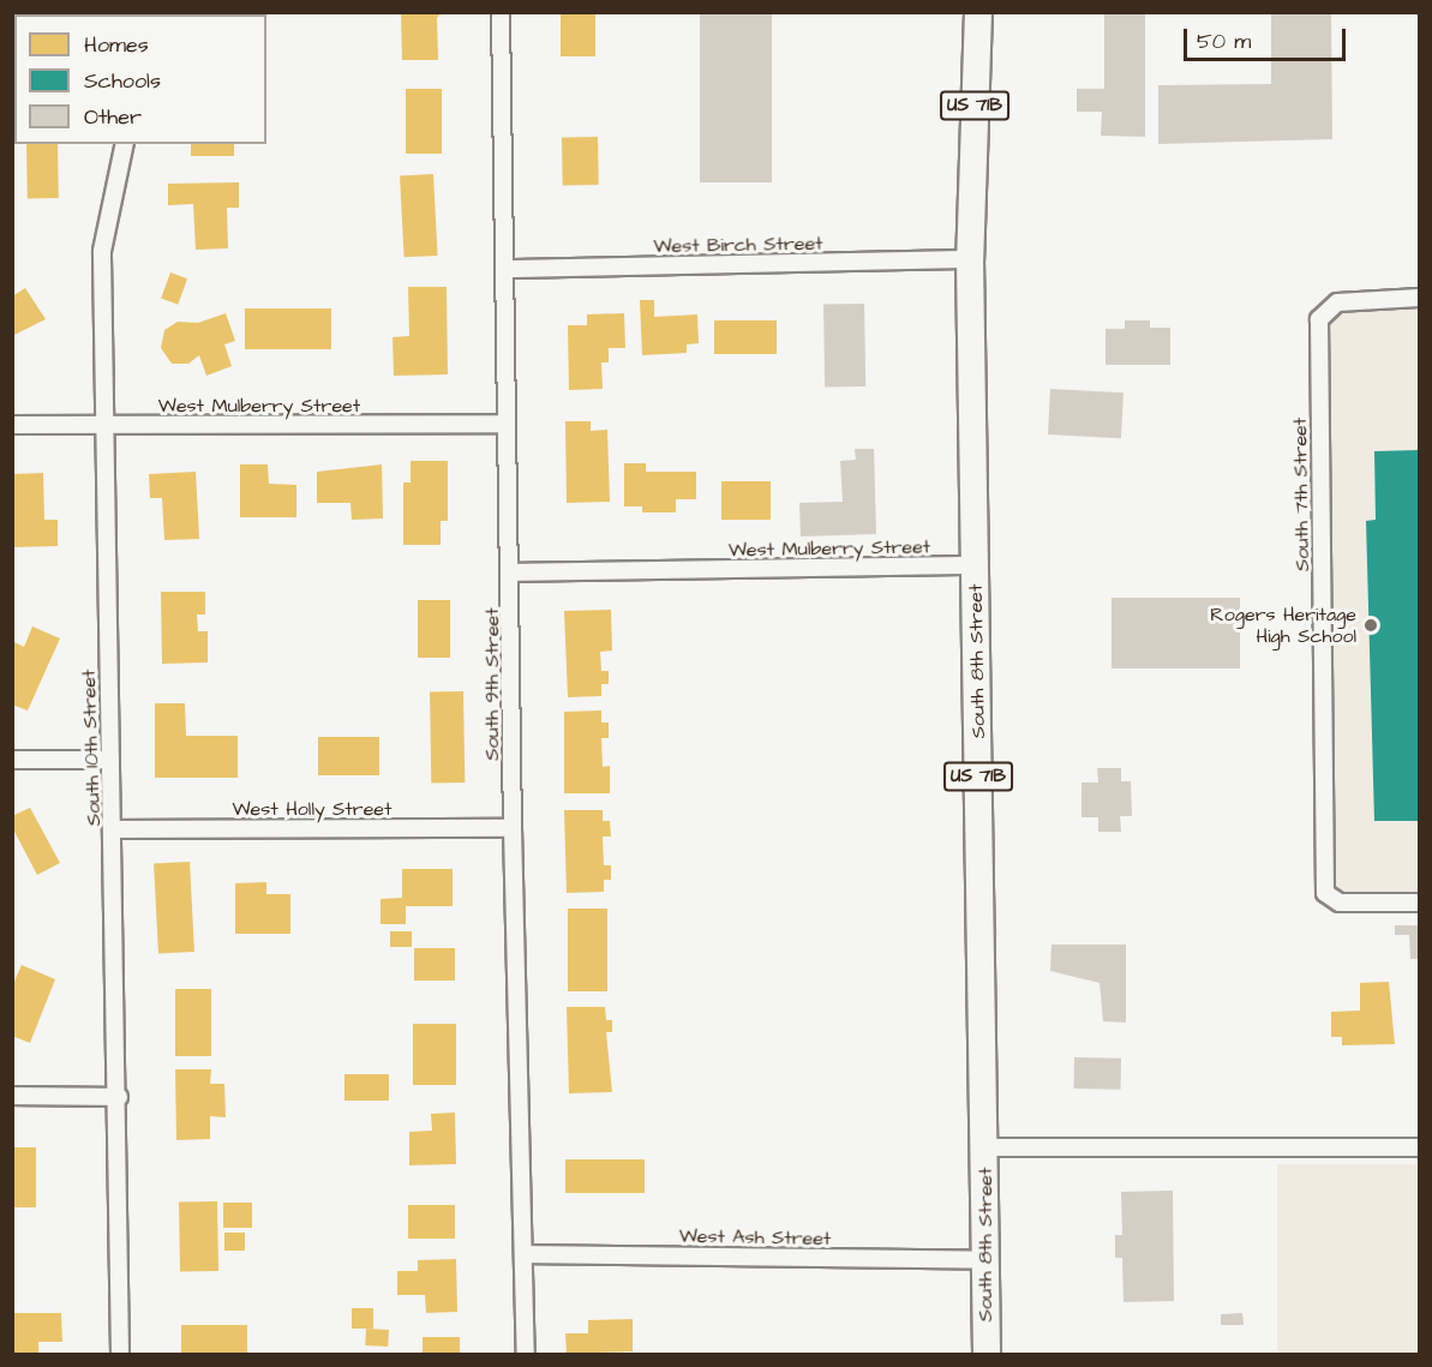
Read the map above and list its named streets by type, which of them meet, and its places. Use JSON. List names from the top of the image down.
{
  "streets": {
    "main road": ["US 71B", "South 8th Street"],
    "street": [
      "West Birch Street",
      "West Mulberry Street",
      "South 7th Street",
      "South 9th Street",
      "South 10th Street",
      "West Holly Street",
      "West Ash Street"
    ]
  },
  "crossings": [
    ["West Birch Street", "South 8th Street"],
    ["West Birch Street", "South 9th Street"],
    ["West Mulberry Street", "South 8th Street"],
    ["West Mulberry Street", "South 9th Street"],
    ["West Mulberry Street", "South 10th Street"],
    ["South 8th Street", "West Ash Street"],
    ["South 9th Street", "West Holly Street"],
    ["South 9th Street", "West Ash Street"],
    ["South 10th Street", "West Holly Street"]
  ],
  "places": ["Rogers Heritage High School"],
  "legend": ["Homes", "Schools", "Other"],
  "scale_bar": "50 m"
}
